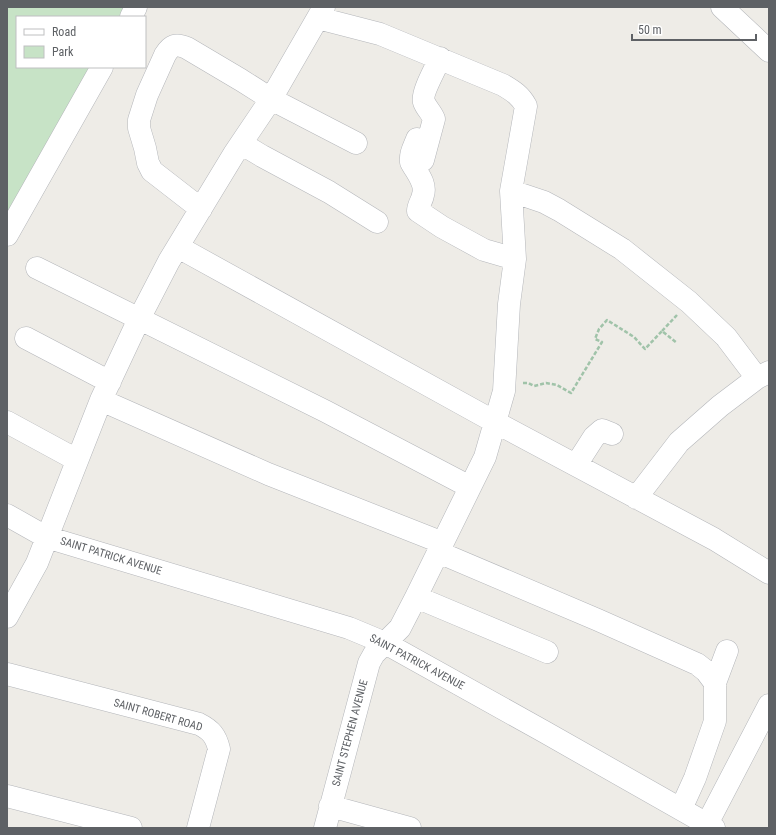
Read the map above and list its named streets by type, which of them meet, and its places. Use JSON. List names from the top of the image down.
{
  "streets": {
    "street": ["SAINT PATRICK AVENUE", "SAINT ROBERT ROAD", "SAINT STEPHEN AVENUE"]
  },
  "crossings": [
    ["SAINT PATRICK AVENUE", "SAINT STEPHEN AVENUE"]
  ],
  "legend": ["Road", "Park"],
  "scale_bar": "50 m"
}
